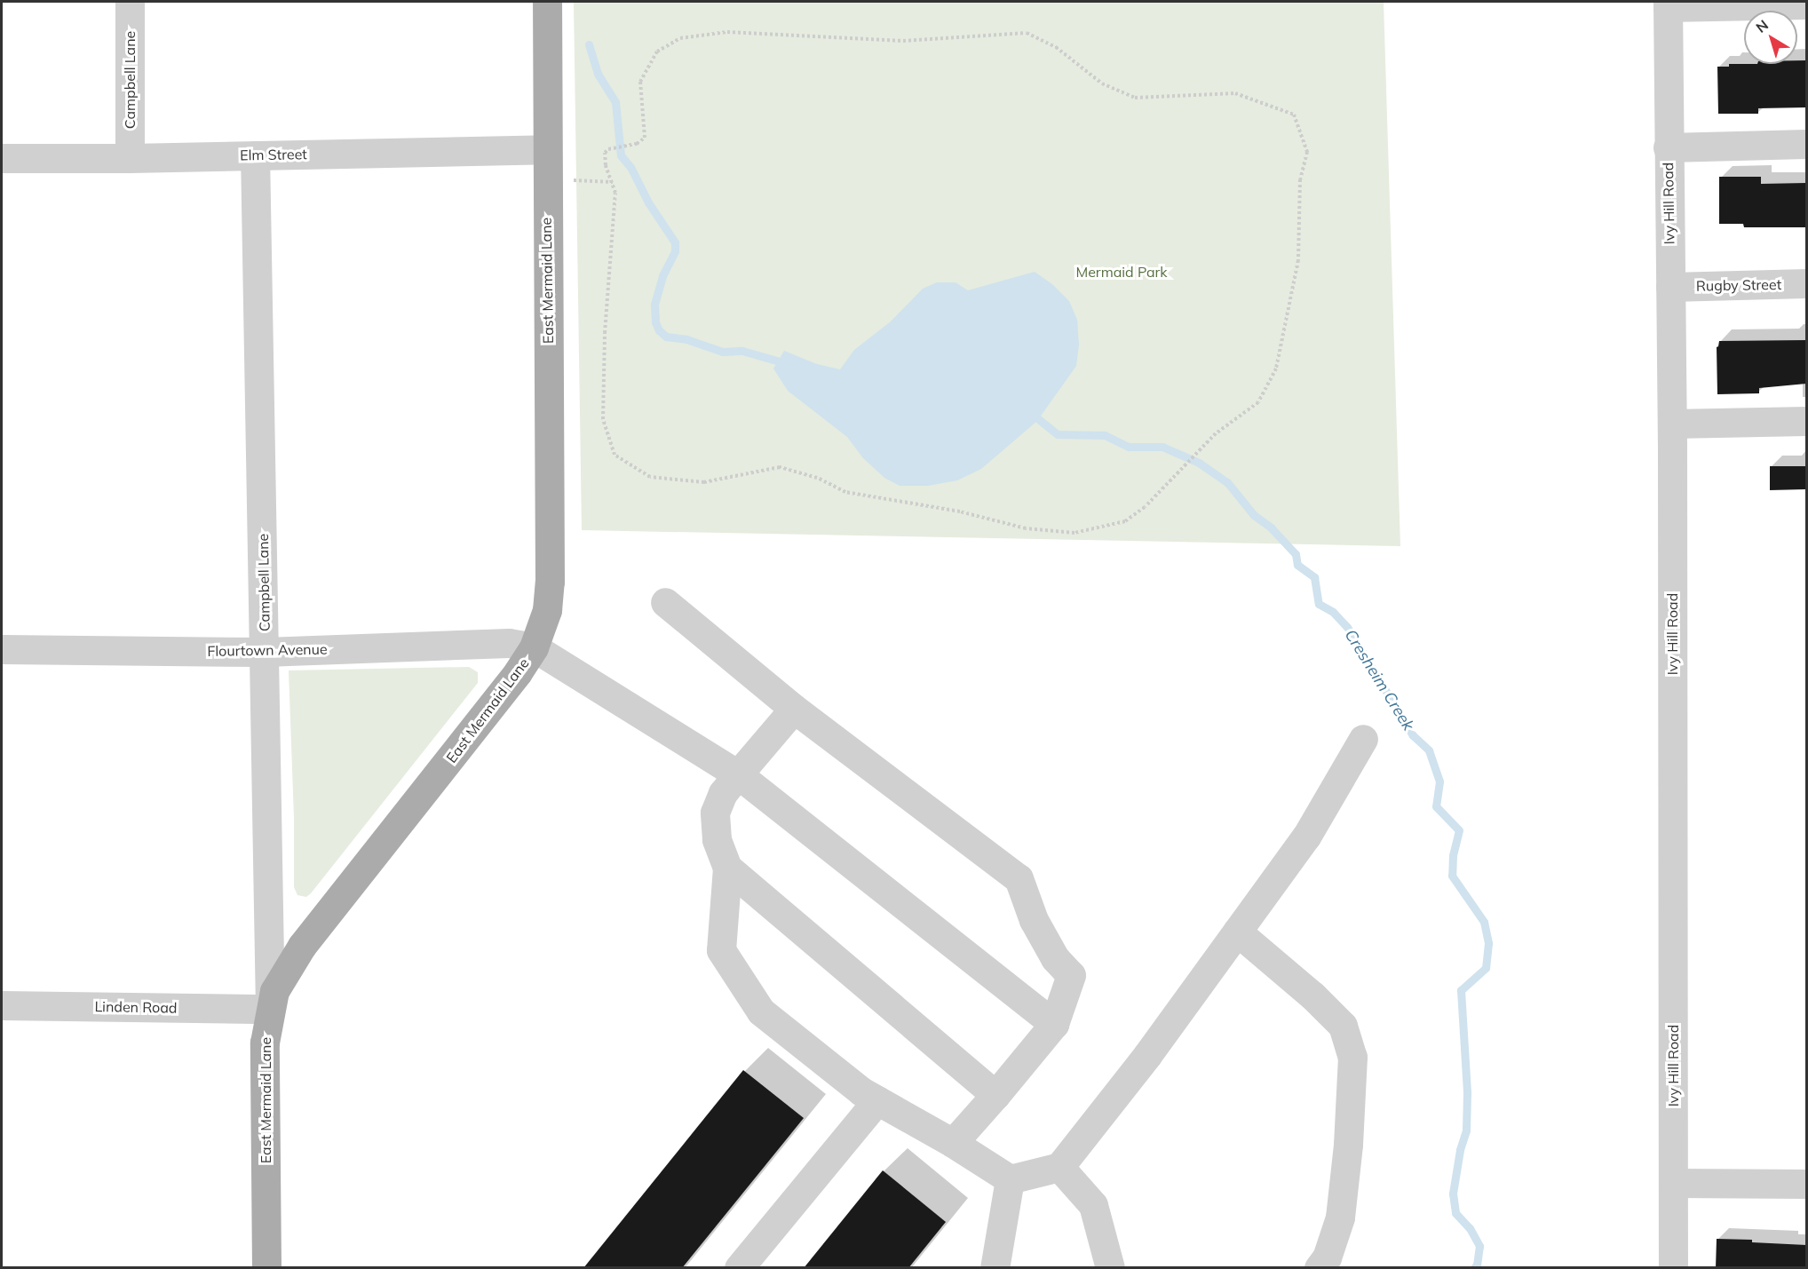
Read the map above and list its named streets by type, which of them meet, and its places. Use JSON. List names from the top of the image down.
{
  "streets": {
    "main road": ["East Mermaid Lane"],
    "street": [
      "Campbell Lane",
      "Elm Street",
      "Ivy Hill Road",
      "Rugby Street",
      "Flourtown Avenue",
      "Linden Road"
    ]
  },
  "crossings": [
    ["Campbell Lane", "Elm Street"],
    ["Campbell Lane", "East Mermaid Lane"],
    ["Campbell Lane", "Flourtown Avenue"],
    ["Campbell Lane", "Linden Road"],
    ["Elm Street", "East Mermaid Lane"],
    ["Ivy Hill Road", "Rugby Street"],
    ["East Mermaid Lane", "Flourtown Avenue"],
    ["East Mermaid Lane", "Linden Road"]
  ],
  "water": ["Cresheim Creek"],
  "parks": ["Mermaid Park"],
  "north": "top left"
}
